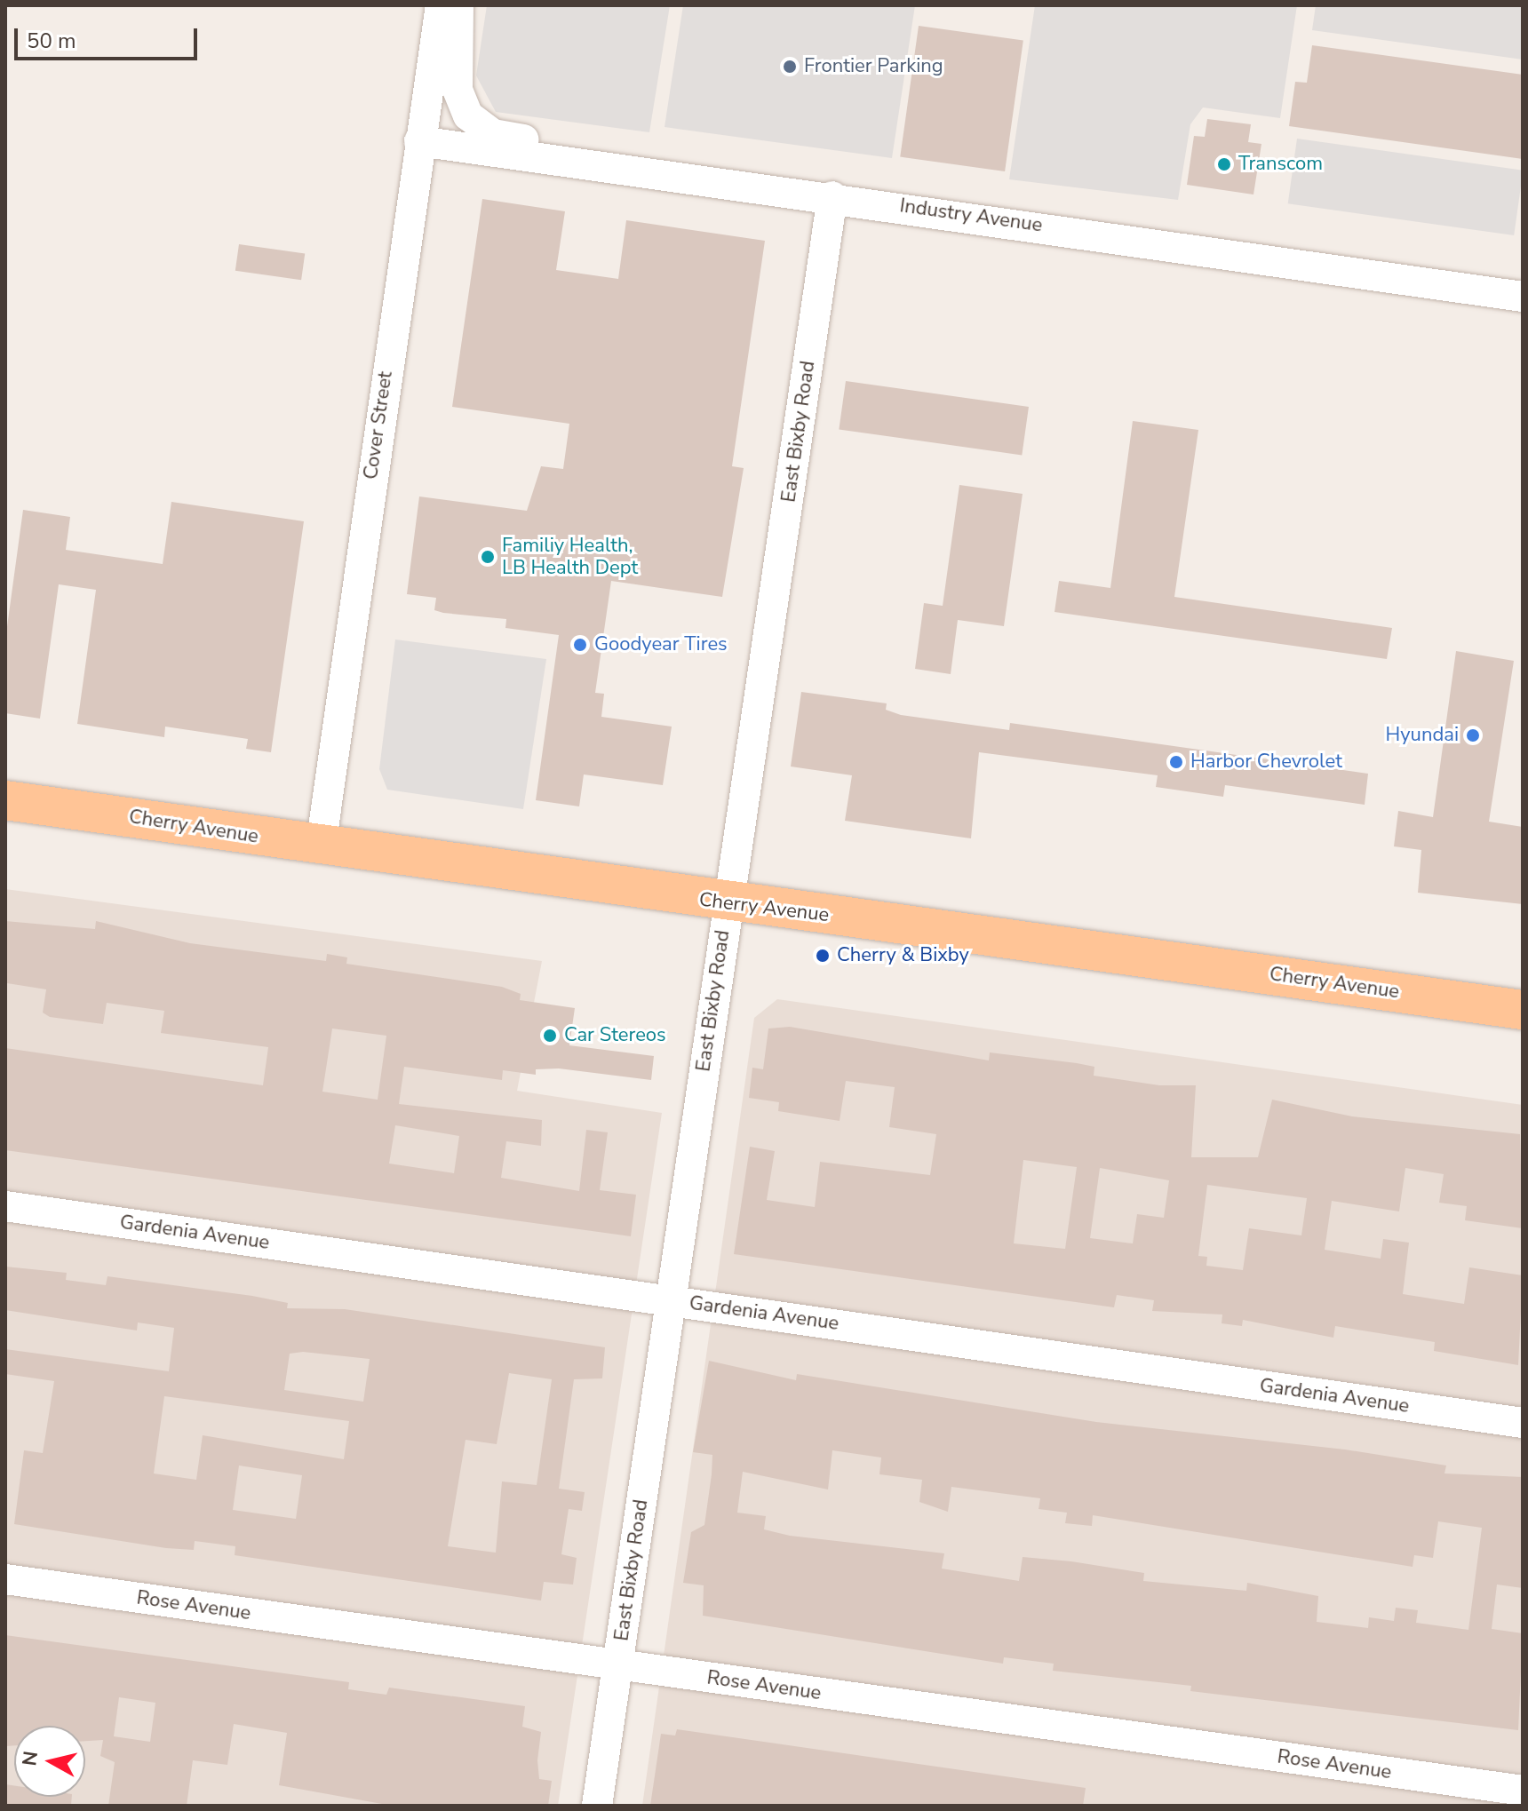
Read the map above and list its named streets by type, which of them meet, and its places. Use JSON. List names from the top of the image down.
{
  "streets": {
    "main road": ["Cherry Avenue"],
    "street": [
      "Industry Avenue",
      "Cover Street",
      "East Bixby Road",
      "Gardenia Avenue",
      "Rose Avenue"
    ]
  },
  "crossings": [
    ["Industry Avenue", "Cover Street"],
    ["Industry Avenue", "East Bixby Road"],
    ["Cover Street", "Cherry Avenue"],
    ["East Bixby Road", "Cherry Avenue"],
    ["East Bixby Road", "Gardenia Avenue"],
    ["East Bixby Road", "Rose Avenue"]
  ],
  "places": [
    "Frontier Parking",
    "Transcom",
    "Familiy Health, LB Health Dept",
    "Goodyear Tires",
    "Hyundai",
    "Harbor Chevrolet",
    "Cherry & Bixby",
    "Car Stereos"
  ],
  "scale_bar": "50 m",
  "north": "left"
}
